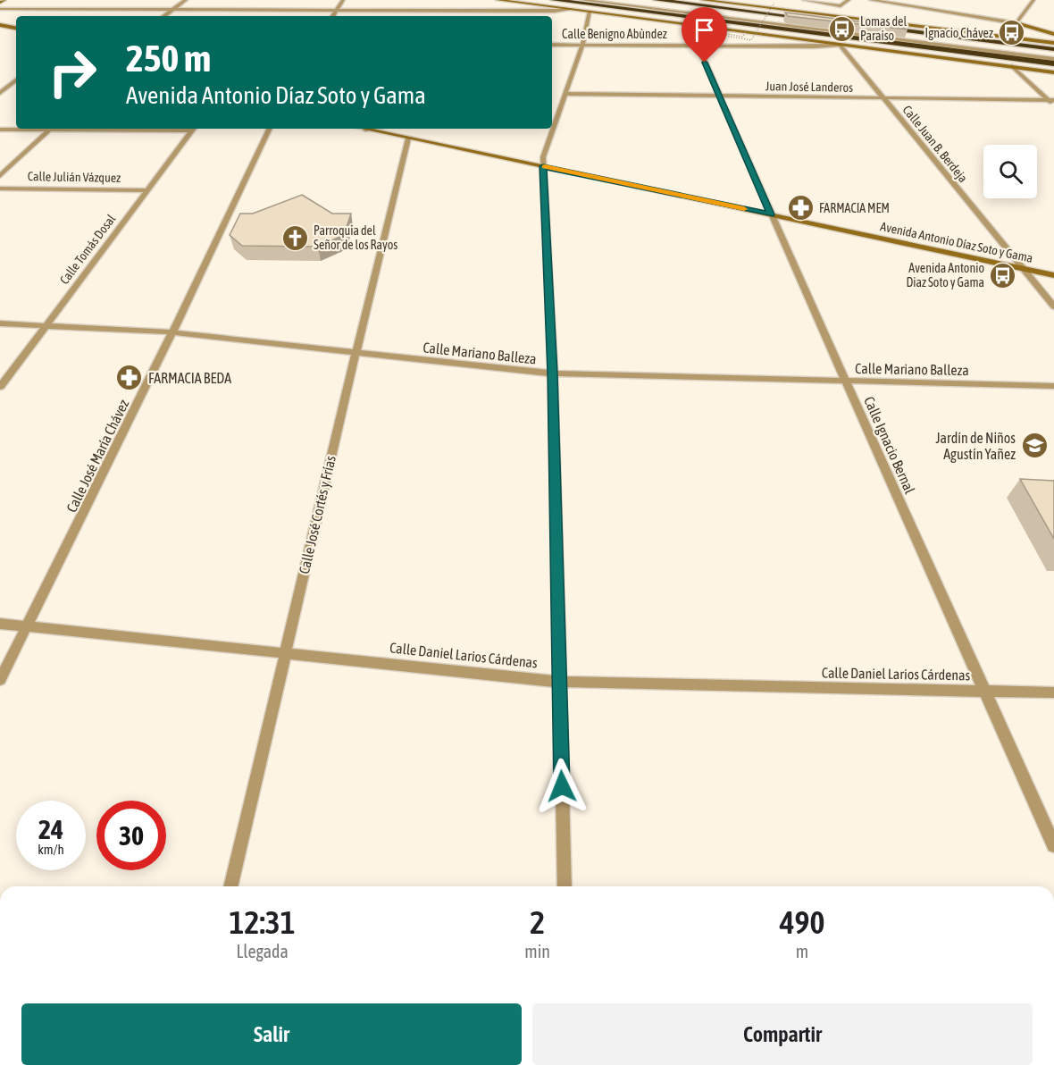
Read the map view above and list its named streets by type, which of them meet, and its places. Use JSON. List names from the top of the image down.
{
  "streets": {
    "street": [
      "Calle Benigno Abùndez",
      "Juan José Landeros",
      "Calle Juan B. Berdeja",
      "Calle Julián Vázquez",
      "Avenida Antonio Díaz Soto y Gama",
      "Calle Tomás Dosal",
      "Calle Mariano Balleza",
      "Calle Ignacio Bernal",
      "Calle José María Chávez",
      "Calle José Cortés y Frías",
      "Calle Daniel Larios Cárdenas"
    ]
  },
  "crossings": [
    ["Calle Benigno Abùndez", "Calle Juan B. Berdeja"],
    ["Calle Benigno Abùndez", "Calle Ignacio Bernal"],
    ["Juan José Landeros", "Calle Juan B. Berdeja"],
    ["Juan José Landeros", "Calle Ignacio Bernal"],
    ["Calle Juan B. Berdeja", "Avenida Antonio Díaz Soto y Gama"],
    ["Calle Julián Vázquez", "Calle Tomás Dosal"],
    ["Avenida Antonio Díaz Soto y Gama", "Calle Ignacio Bernal"],
    ["Avenida Antonio Díaz Soto y Gama", "Calle José Cortés y Frías"],
    ["Calle Tomás Dosal", "Calle Mariano Balleza"],
    ["Calle Mariano Balleza", "Calle Ignacio Bernal"],
    ["Calle Mariano Balleza", "Calle José María Chávez"],
    ["Calle Mariano Balleza", "Calle José Cortés y Frías"],
    ["Calle Ignacio Bernal", "Calle Daniel Larios Cárdenas"],
    ["Calle José María Chávez", "Calle Daniel Larios Cárdenas"],
    ["Calle José Cortés y Frías", "Calle Daniel Larios Cárdenas"]
  ],
  "places": {
    "bus stop": ["Lomas del Paraíso", "Ignacio Chávez", "Avenida Antonio Diaz Soto y Gama"],
    "pharmacy": ["FARMACIA MEM", "FARMACIA BEDA"],
    "church": ["Parroquia del Señor de los Rayos"],
    "school or university": ["Jardín de Niños Agustín Yañez"]
  },
  "page": {
    "turn": ["250 m", "Avenida Antonio Díaz Soto y Gama"],
    "speed": "24 km/h",
    "limit": "30",
    "eta": [
      "12:31",
      "Llegada",
      "2",
      "min",
      "490",
      "m"
    ],
    "buttons": ["Salir", "Compartir"]
  }
}
